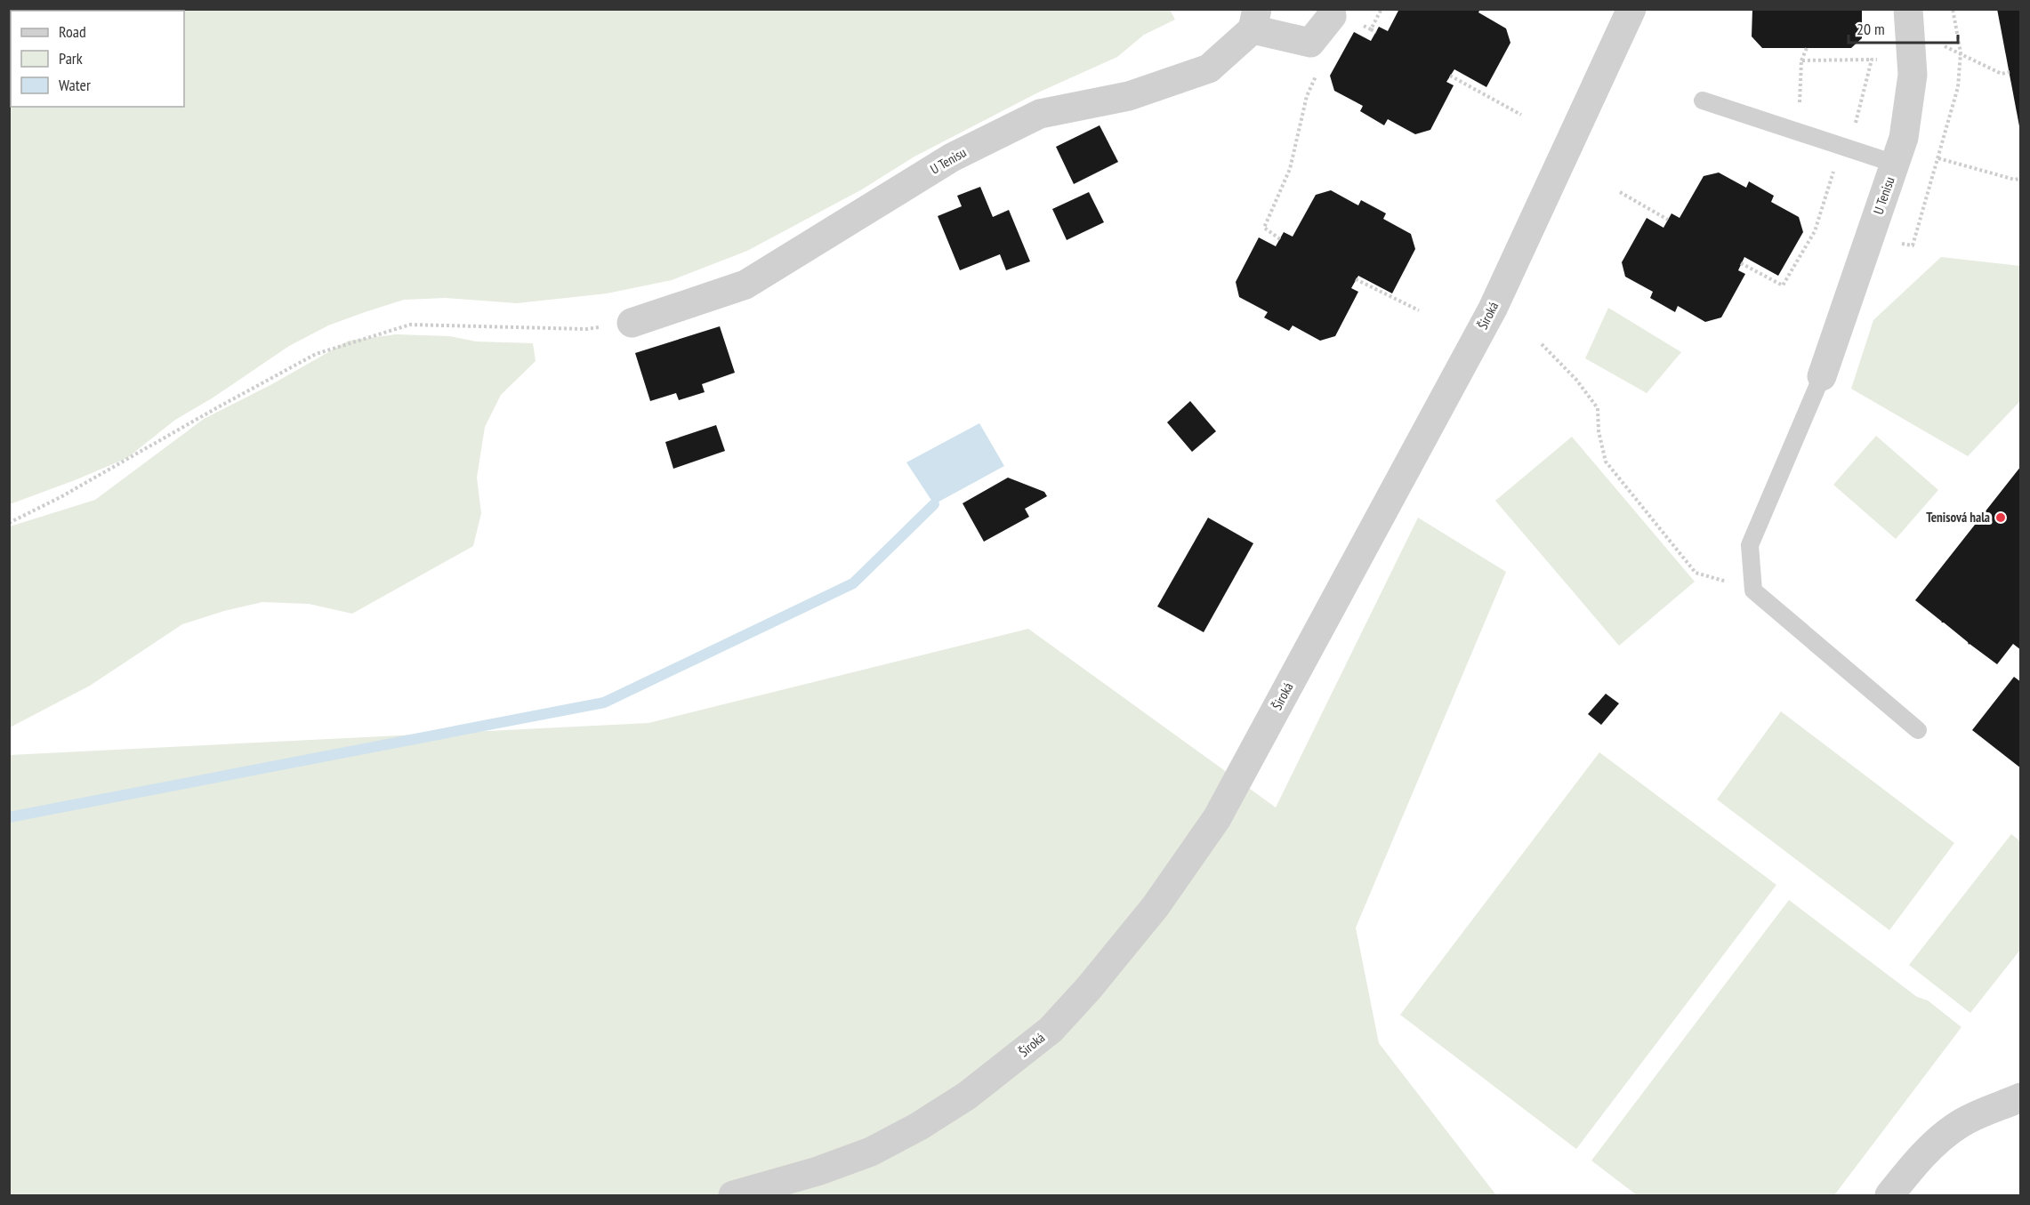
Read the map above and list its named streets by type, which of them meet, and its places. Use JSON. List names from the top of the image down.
{
  "streets": {
    "street": ["U Tenisu", "Široká"]
  },
  "places": ["Tenisová hala"],
  "legend": ["Road", "Park", "Water"],
  "scale_bar": "20 m"
}
